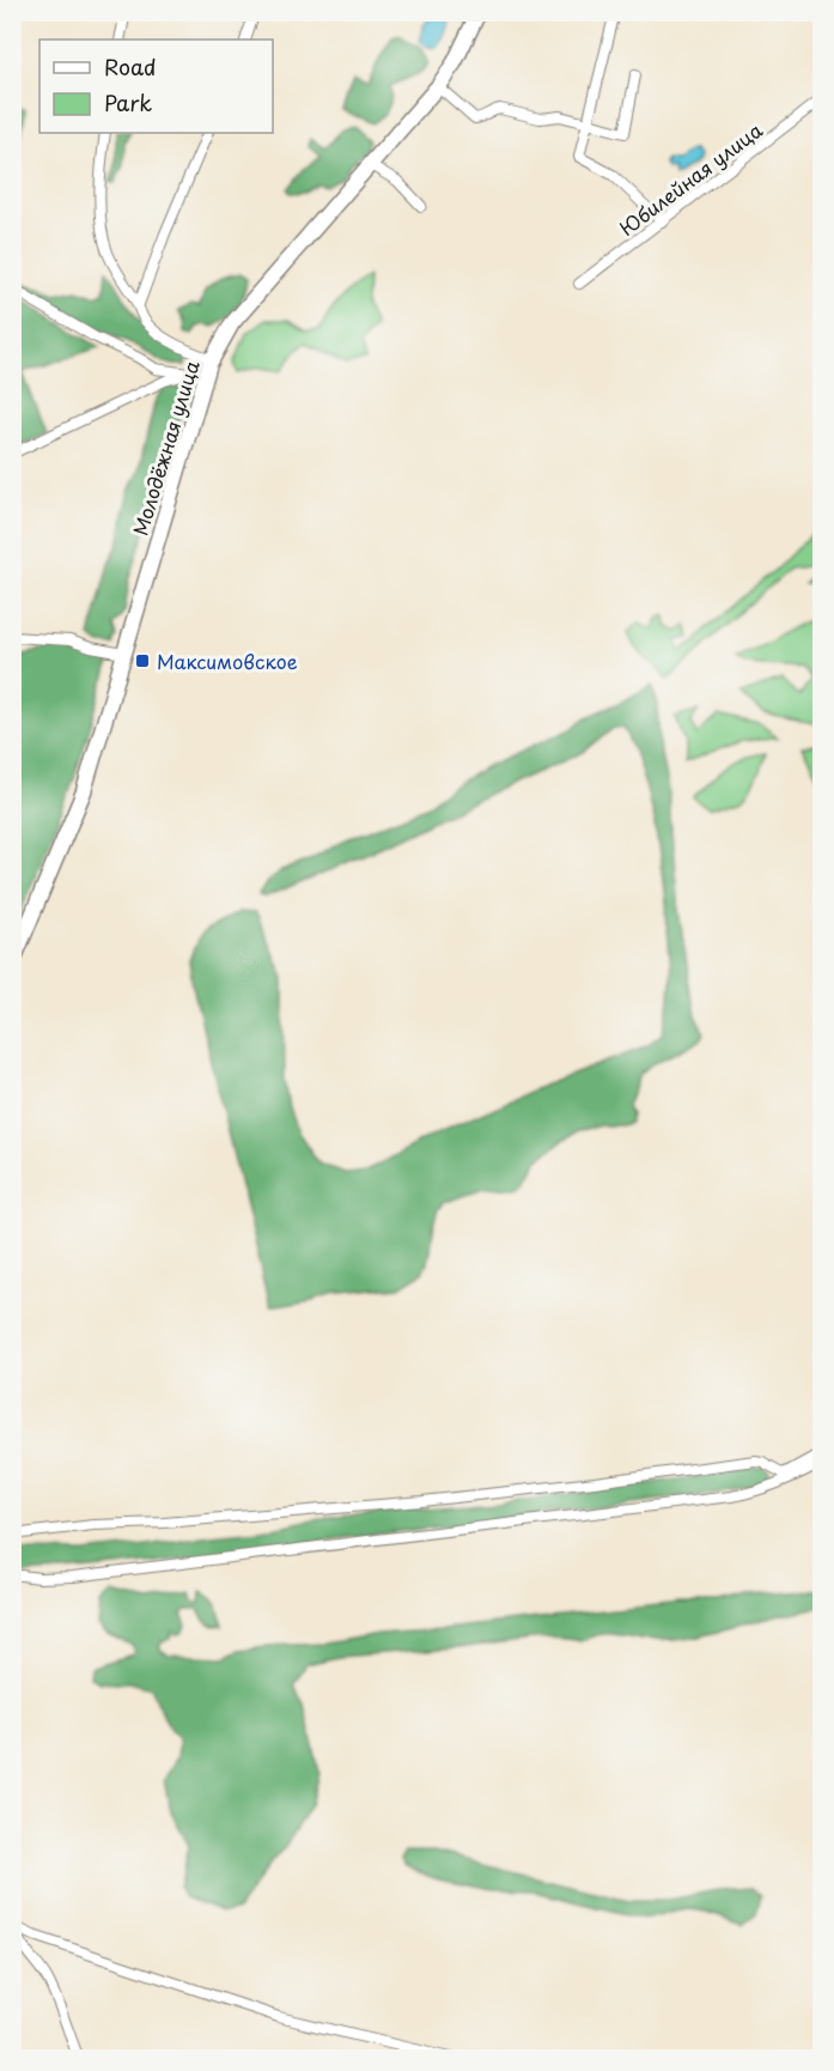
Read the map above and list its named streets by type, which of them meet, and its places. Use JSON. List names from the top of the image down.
{
  "streets": {
    "main road": ["Молодёжная улица"],
    "street": ["Юбилейная улица"]
  },
  "places": {
    "transit": ["Максимовское"]
  },
  "legend": ["Road", "Park"]
}
